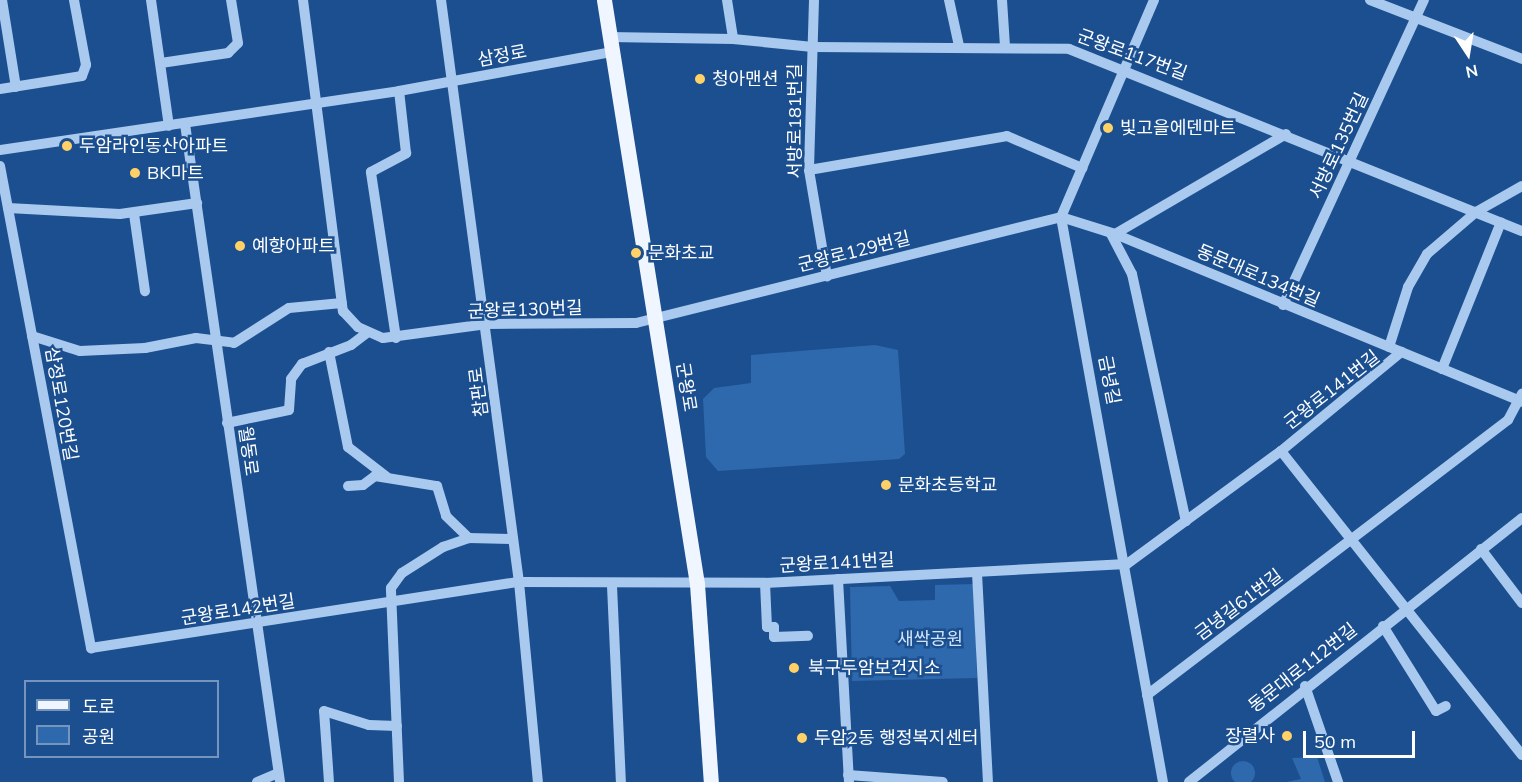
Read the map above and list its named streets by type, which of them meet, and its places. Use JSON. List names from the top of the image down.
{
  "streets": {
    "main road": ["군왕로"],
    "street": [
      "군왕로117번길",
      "삼정로",
      "서방로181번길",
      "서방로135번길",
      "군왕로129번길",
      "동문대로134번길",
      "군왕로130번길",
      "금녕길",
      "군왕로141번길",
      "참판로",
      "삼정로120번길",
      "월동로",
      "금녕길61번길",
      "군왕로142번길",
      "동문대로112번길"
    ]
  },
  "crossings": [
    ["군왕로117번길", "삼정로"],
    ["군왕로117번길", "서방로181번길"],
    ["군왕로117번길", "서방로135번길"],
    ["군왕로117번길", "군왕로"],
    ["삼정로", "군왕로"],
    ["삼정로", "참판로"],
    ["삼정로", "월동로"],
    ["서방로181번길", "군왕로129번길"],
    ["서방로135번길", "동문대로134번길"],
    ["군왕로129번길", "동문대로134번길"],
    ["군왕로129번길", "군왕로130번길"],
    ["군왕로129번길", "금녕길"],
    ["군왕로129번길", "군왕로"],
    ["동문대로134번길", "금녕길"],
    ["동문대로134번길", "군왕로141번길"],
    ["동문대로134번길", "금녕길61번길"],
    ["군왕로130번길", "군왕로"],
    ["군왕로130번길", "참판로"],
    ["금녕길", "군왕로141번길"],
    ["금녕길", "금녕길61번길"],
    ["군왕로", "군왕로141번길"],
    ["군왕로", "군왕로142번길"],
    ["군왕로141번길", "금녕길61번길"],
    ["군왕로141번길", "군왕로142번길"],
    ["참판로", "군왕로142번길"],
    ["삼정로120번길", "군왕로142번길"],
    ["월동로", "군왕로142번길"]
  ],
  "parks": ["새싹공원"],
  "places": [
    "청아맨션",
    "빛고을에덴마트",
    "두암라인동산아파트",
    "BK마트",
    "예향아파트",
    "문화초교",
    "문화초등학교",
    "북구두암보건지소",
    "장렬사",
    "두암2동 행정복지센터"
  ],
  "legend": ["도로", "공원"],
  "scale_bar": "50 m",
  "north": "bottom"
}
